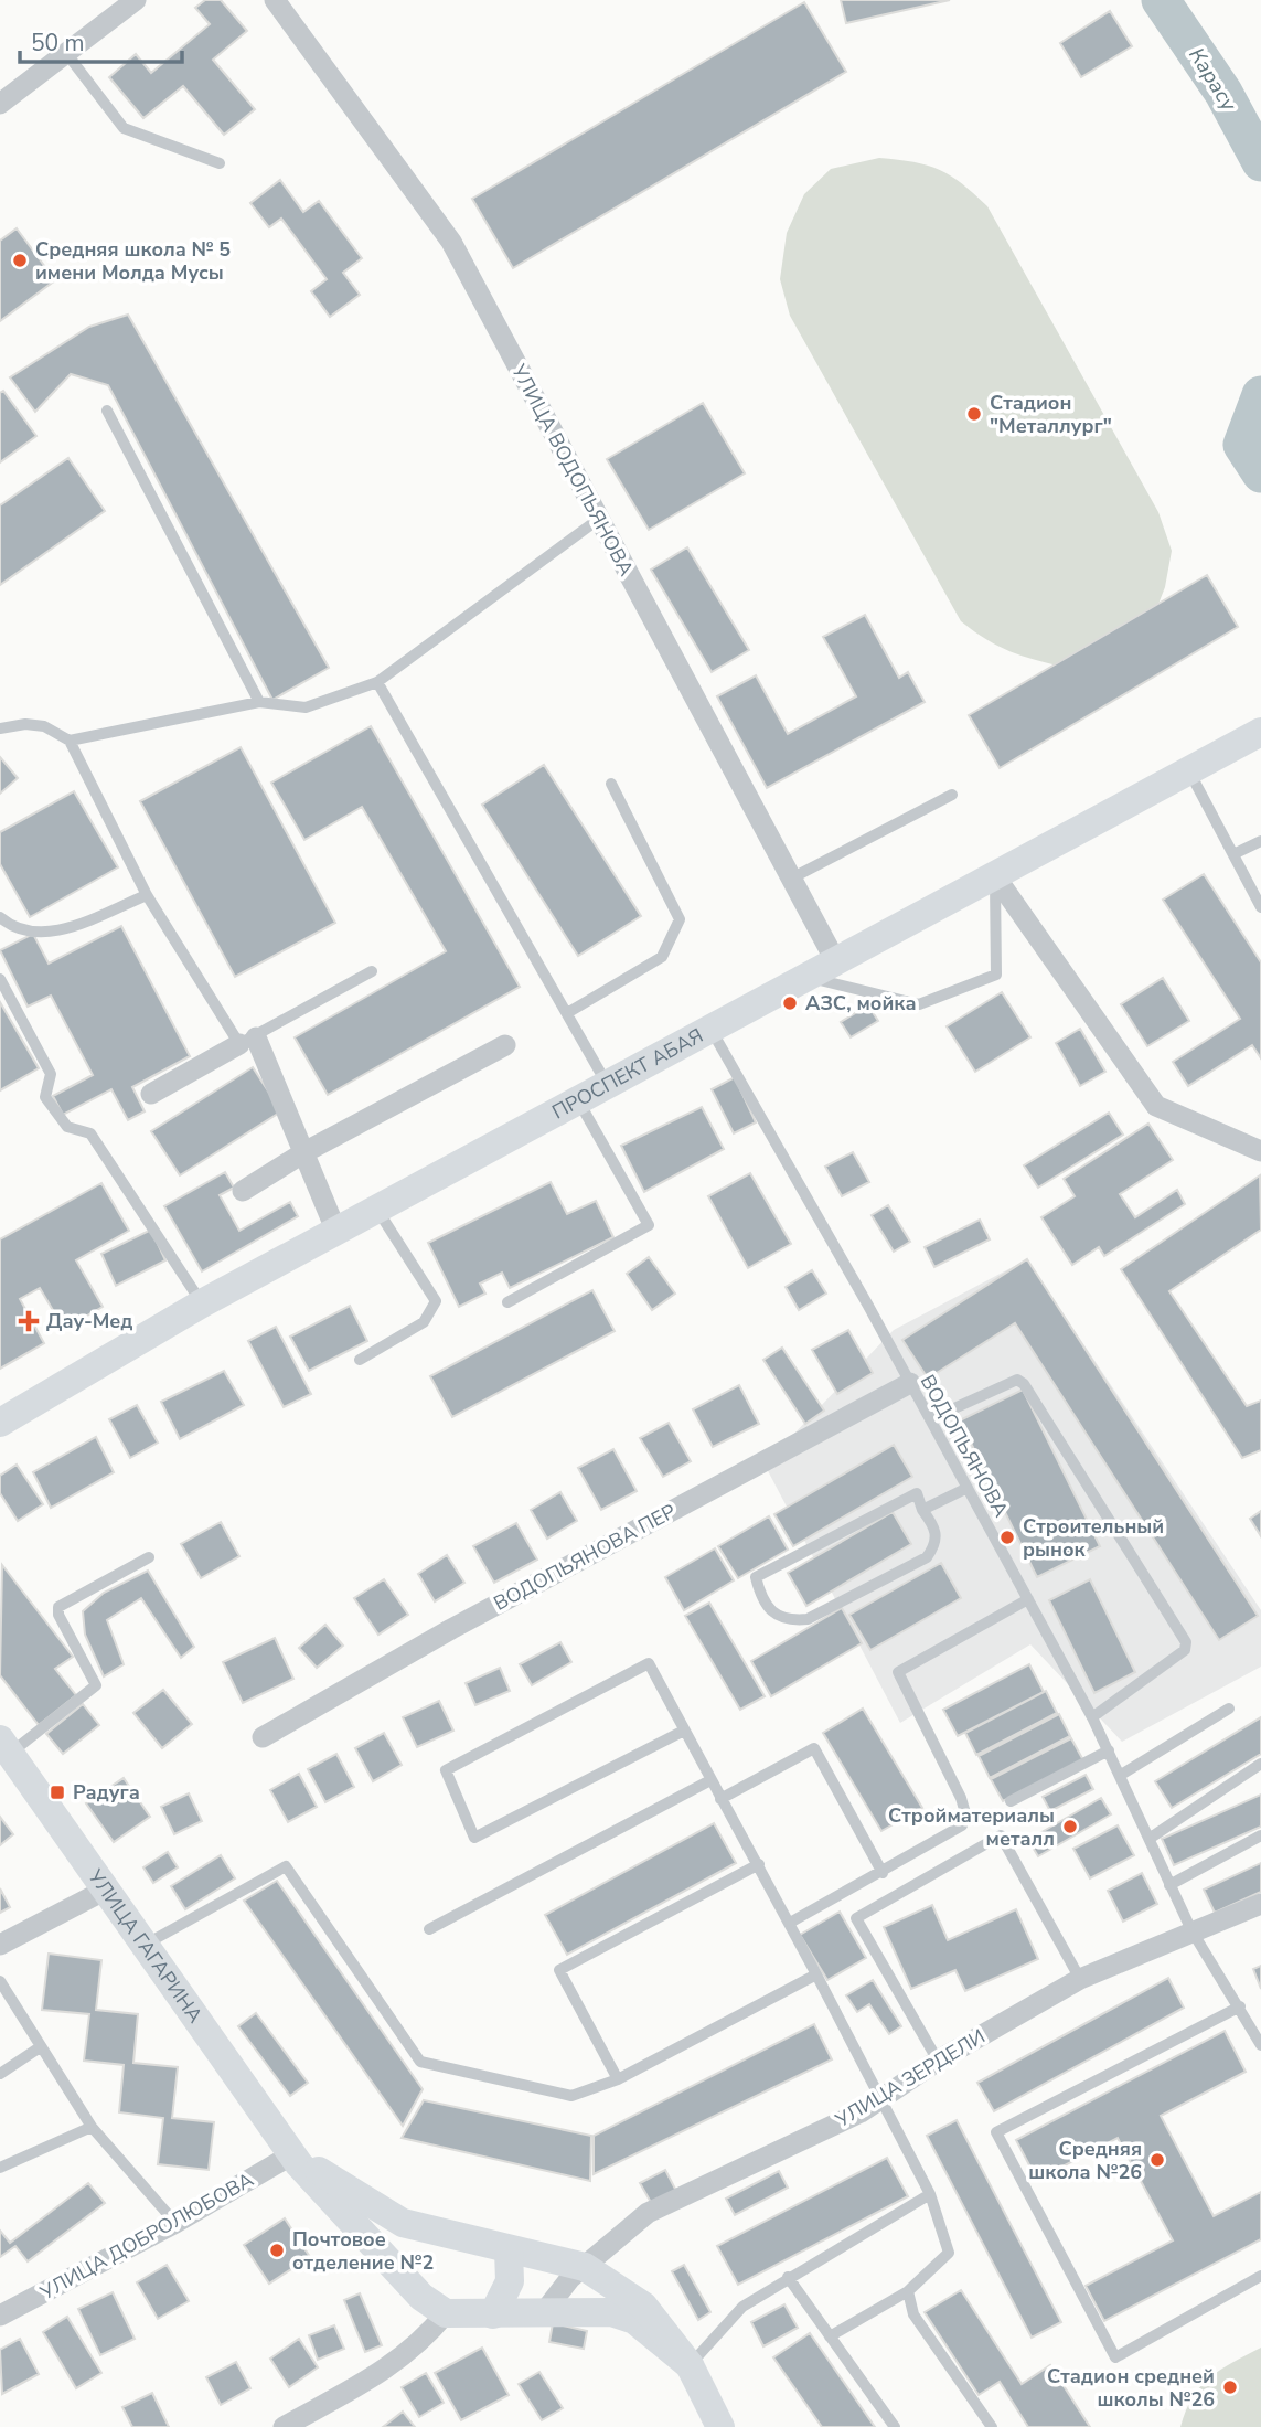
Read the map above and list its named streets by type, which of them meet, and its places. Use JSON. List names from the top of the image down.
{
  "streets": {
    "main road": ["ПРОСПЕКТ АБАЯ", "УЛИЦА ГАГАРИНА"],
    "street": [
      "УЛИЦА ВОДОПЬЯНОВА",
      "ВОДОПЬЯНОВА ПЕР",
      "УЛИЦА ЗЕРДЕЛИ",
      "УЛИЦА ДОБРОЛЮБОВА"
    ],
    "lane": ["ВОДОПЬЯНОВА"]
  },
  "crossings": [
    ["УЛИЦА ВОДОПЬЯНОВА", "ПРОСПЕКТ АБАЯ"],
    ["ПРОСПЕКТ АБАЯ", "ВОДОПЬЯНОВА"],
    ["ВОДОПЬЯНОВА", "ВОДОПЬЯНОВА ПЕР"],
    ["ВОДОПЬЯНОВА", "УЛИЦА ЗЕРДЕЛИ"],
    ["УЛИЦА ГАГАРИНА", "УЛИЦА ЗЕРДЕЛИ"],
    ["УЛИЦА ГАГАРИНА", "УЛИЦА ДОБРОЛЮБОВА"]
  ],
  "water": ["Карасу"],
  "places": {
    "other": [
      "Средняя школа № 5 имени Молда Мусы",
      "Стадион \"Металлург\"",
      "АЗС, мойка",
      "Строительный рынок",
      "Стройматериалы металл",
      "Средняя школа №26",
      "Почтовое отделение №2",
      "Стадион средней школы №26"
    ],
    "health": ["Дау-Мед"],
    "transit": ["Радуга"]
  },
  "scale_bar": "50 m"
}
